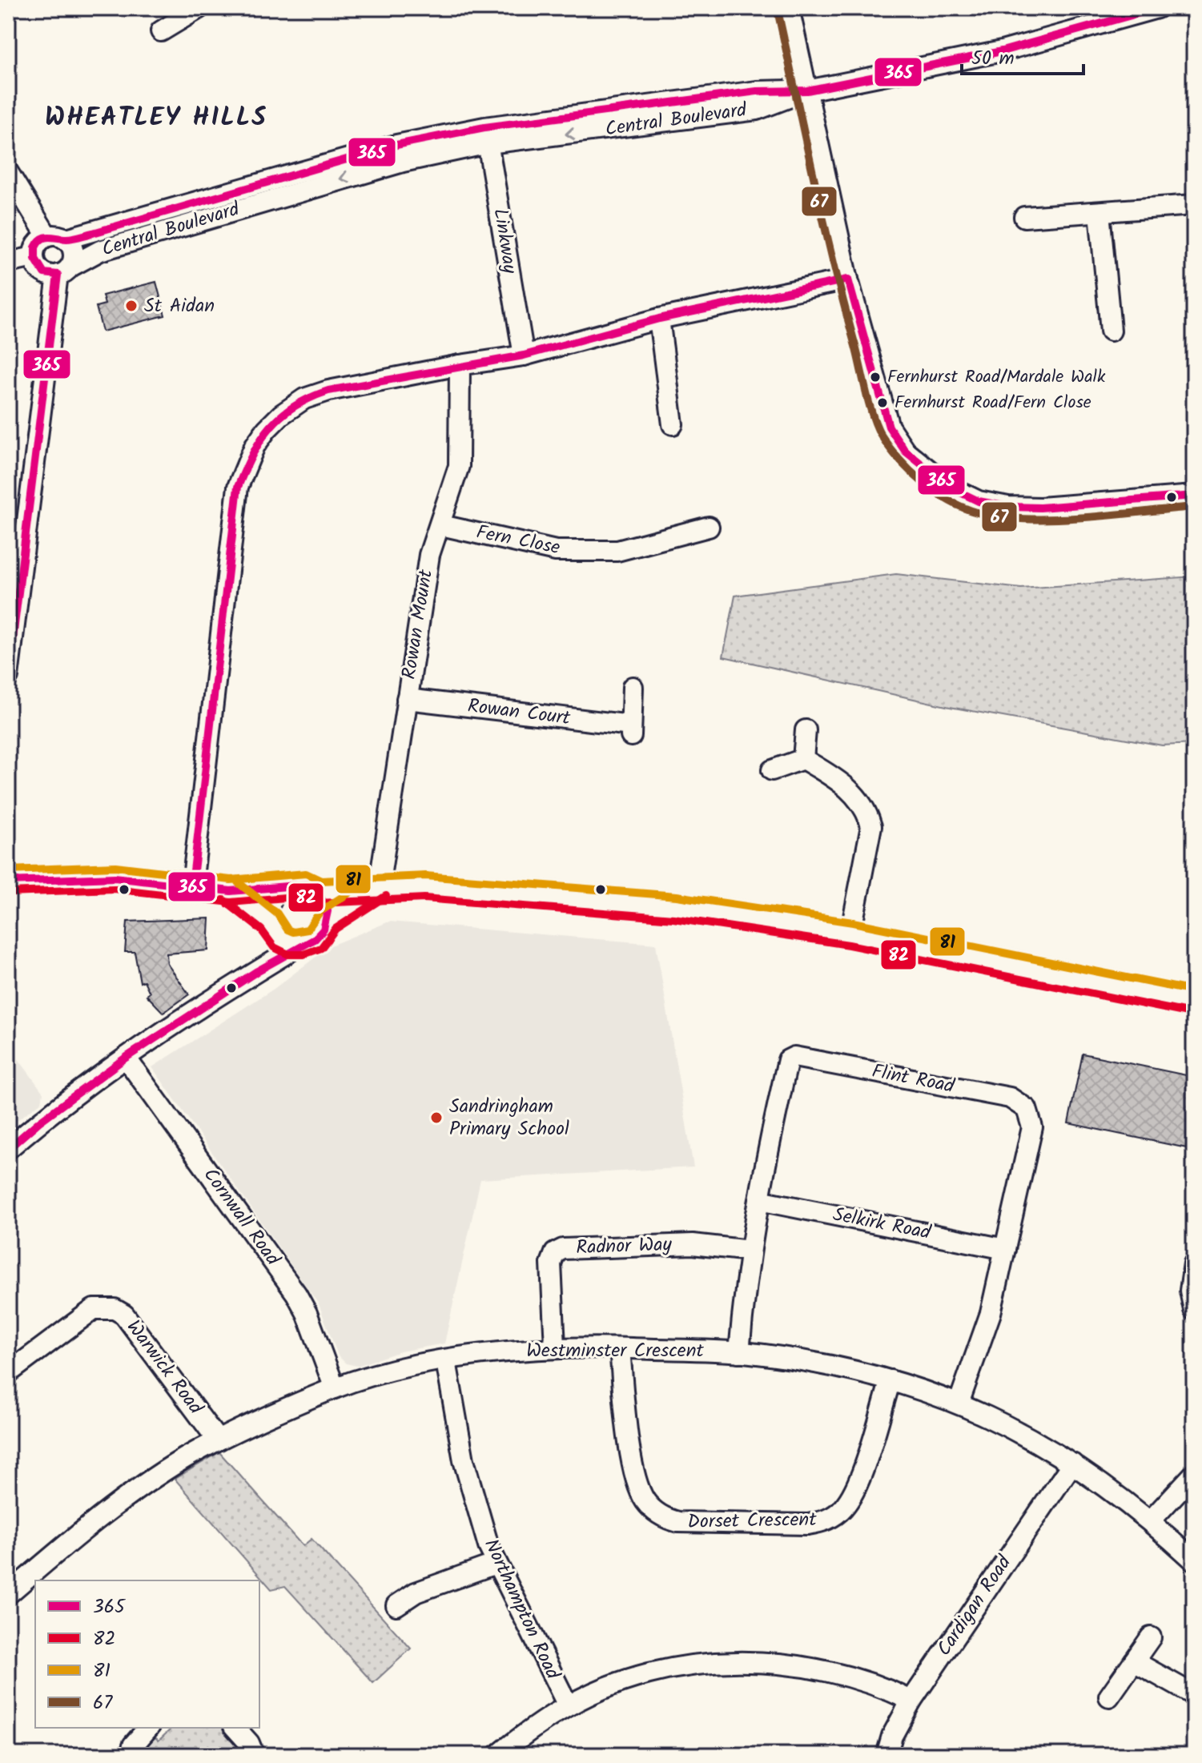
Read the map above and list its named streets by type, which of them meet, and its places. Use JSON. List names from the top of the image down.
{
  "streets": {
    "street": [
      "Central Boulevard",
      "Linkway",
      "Fern Close",
      "Rowan Mount",
      "Rowan Court",
      "Flint Road",
      "Cornwall Road",
      "Selkirk Road",
      "Radnor Way",
      "Westminster Crescent",
      "Warwick Road",
      "Dorset Crescent",
      "Cardigan Road",
      "Northampton Road"
    ]
  },
  "crossings": [
    ["Central Boulevard", "Linkway"],
    ["Fern Close", "Rowan Mount"],
    ["Rowan Mount", "Rowan Court"],
    ["Flint Road", "Selkirk Road"],
    ["Flint Road", "Radnor Way"],
    ["Flint Road", "Westminster Crescent"],
    ["Cornwall Road", "Westminster Crescent"],
    ["Radnor Way", "Westminster Crescent"],
    ["Westminster Crescent", "Warwick Road"],
    ["Westminster Crescent", "Dorset Crescent"],
    ["Westminster Crescent", "Cardigan Road"],
    ["Westminster Crescent", "Northampton Road"]
  ],
  "districts": ["WHEATLEY HILLS"],
  "places": [
    "St Aidan",
    "Fernhurst Road/Mardale Walk",
    "Fernhurst Road/Fern Close",
    "Sandringham Primary School"
  ],
  "lines": [
    "transit line 365",
    "transit line 67",
    "transit line 81",
    "transit line 82"
  ],
  "legend": [
    "365",
    "82",
    "81",
    "67"
  ],
  "scale_bar": "50 m"
}
